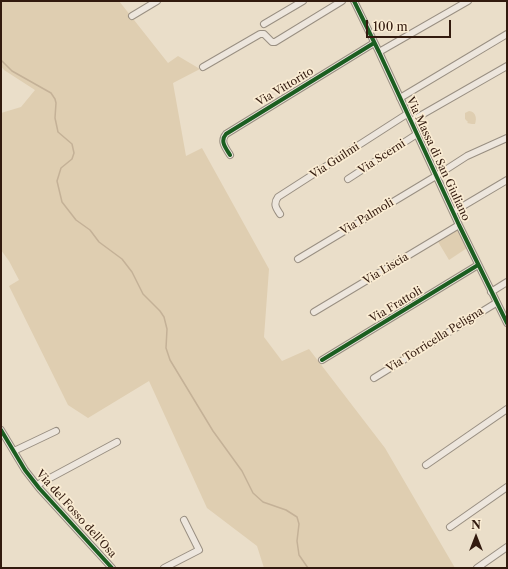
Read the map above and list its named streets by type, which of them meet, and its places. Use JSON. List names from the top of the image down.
{
  "streets": {
    "street": [
      "Via Vittorito",
      "Via Scerni",
      "Via Massa di San Giuliano",
      "Via Guilmi",
      "Via Palmoli",
      "Via Liscia",
      "Via Frattoli",
      "Via Torricella Peligna",
      "Via del Fosso dell'Osa"
    ]
  },
  "crossings": [
    ["Via Vittorito", "Via Massa di San Giuliano"],
    ["Via Scerni", "Via Massa di San Giuliano"],
    ["Via Massa di San Giuliano", "Via Guilmi"],
    ["Via Massa di San Giuliano", "Via Palmoli"],
    ["Via Massa di San Giuliano", "Via Liscia"],
    ["Via Massa di San Giuliano", "Via Frattoli"],
    ["Via Massa di San Giuliano", "Via Torricella Peligna"]
  ],
  "scale_bar": "100 m",
  "north": "top"
}
